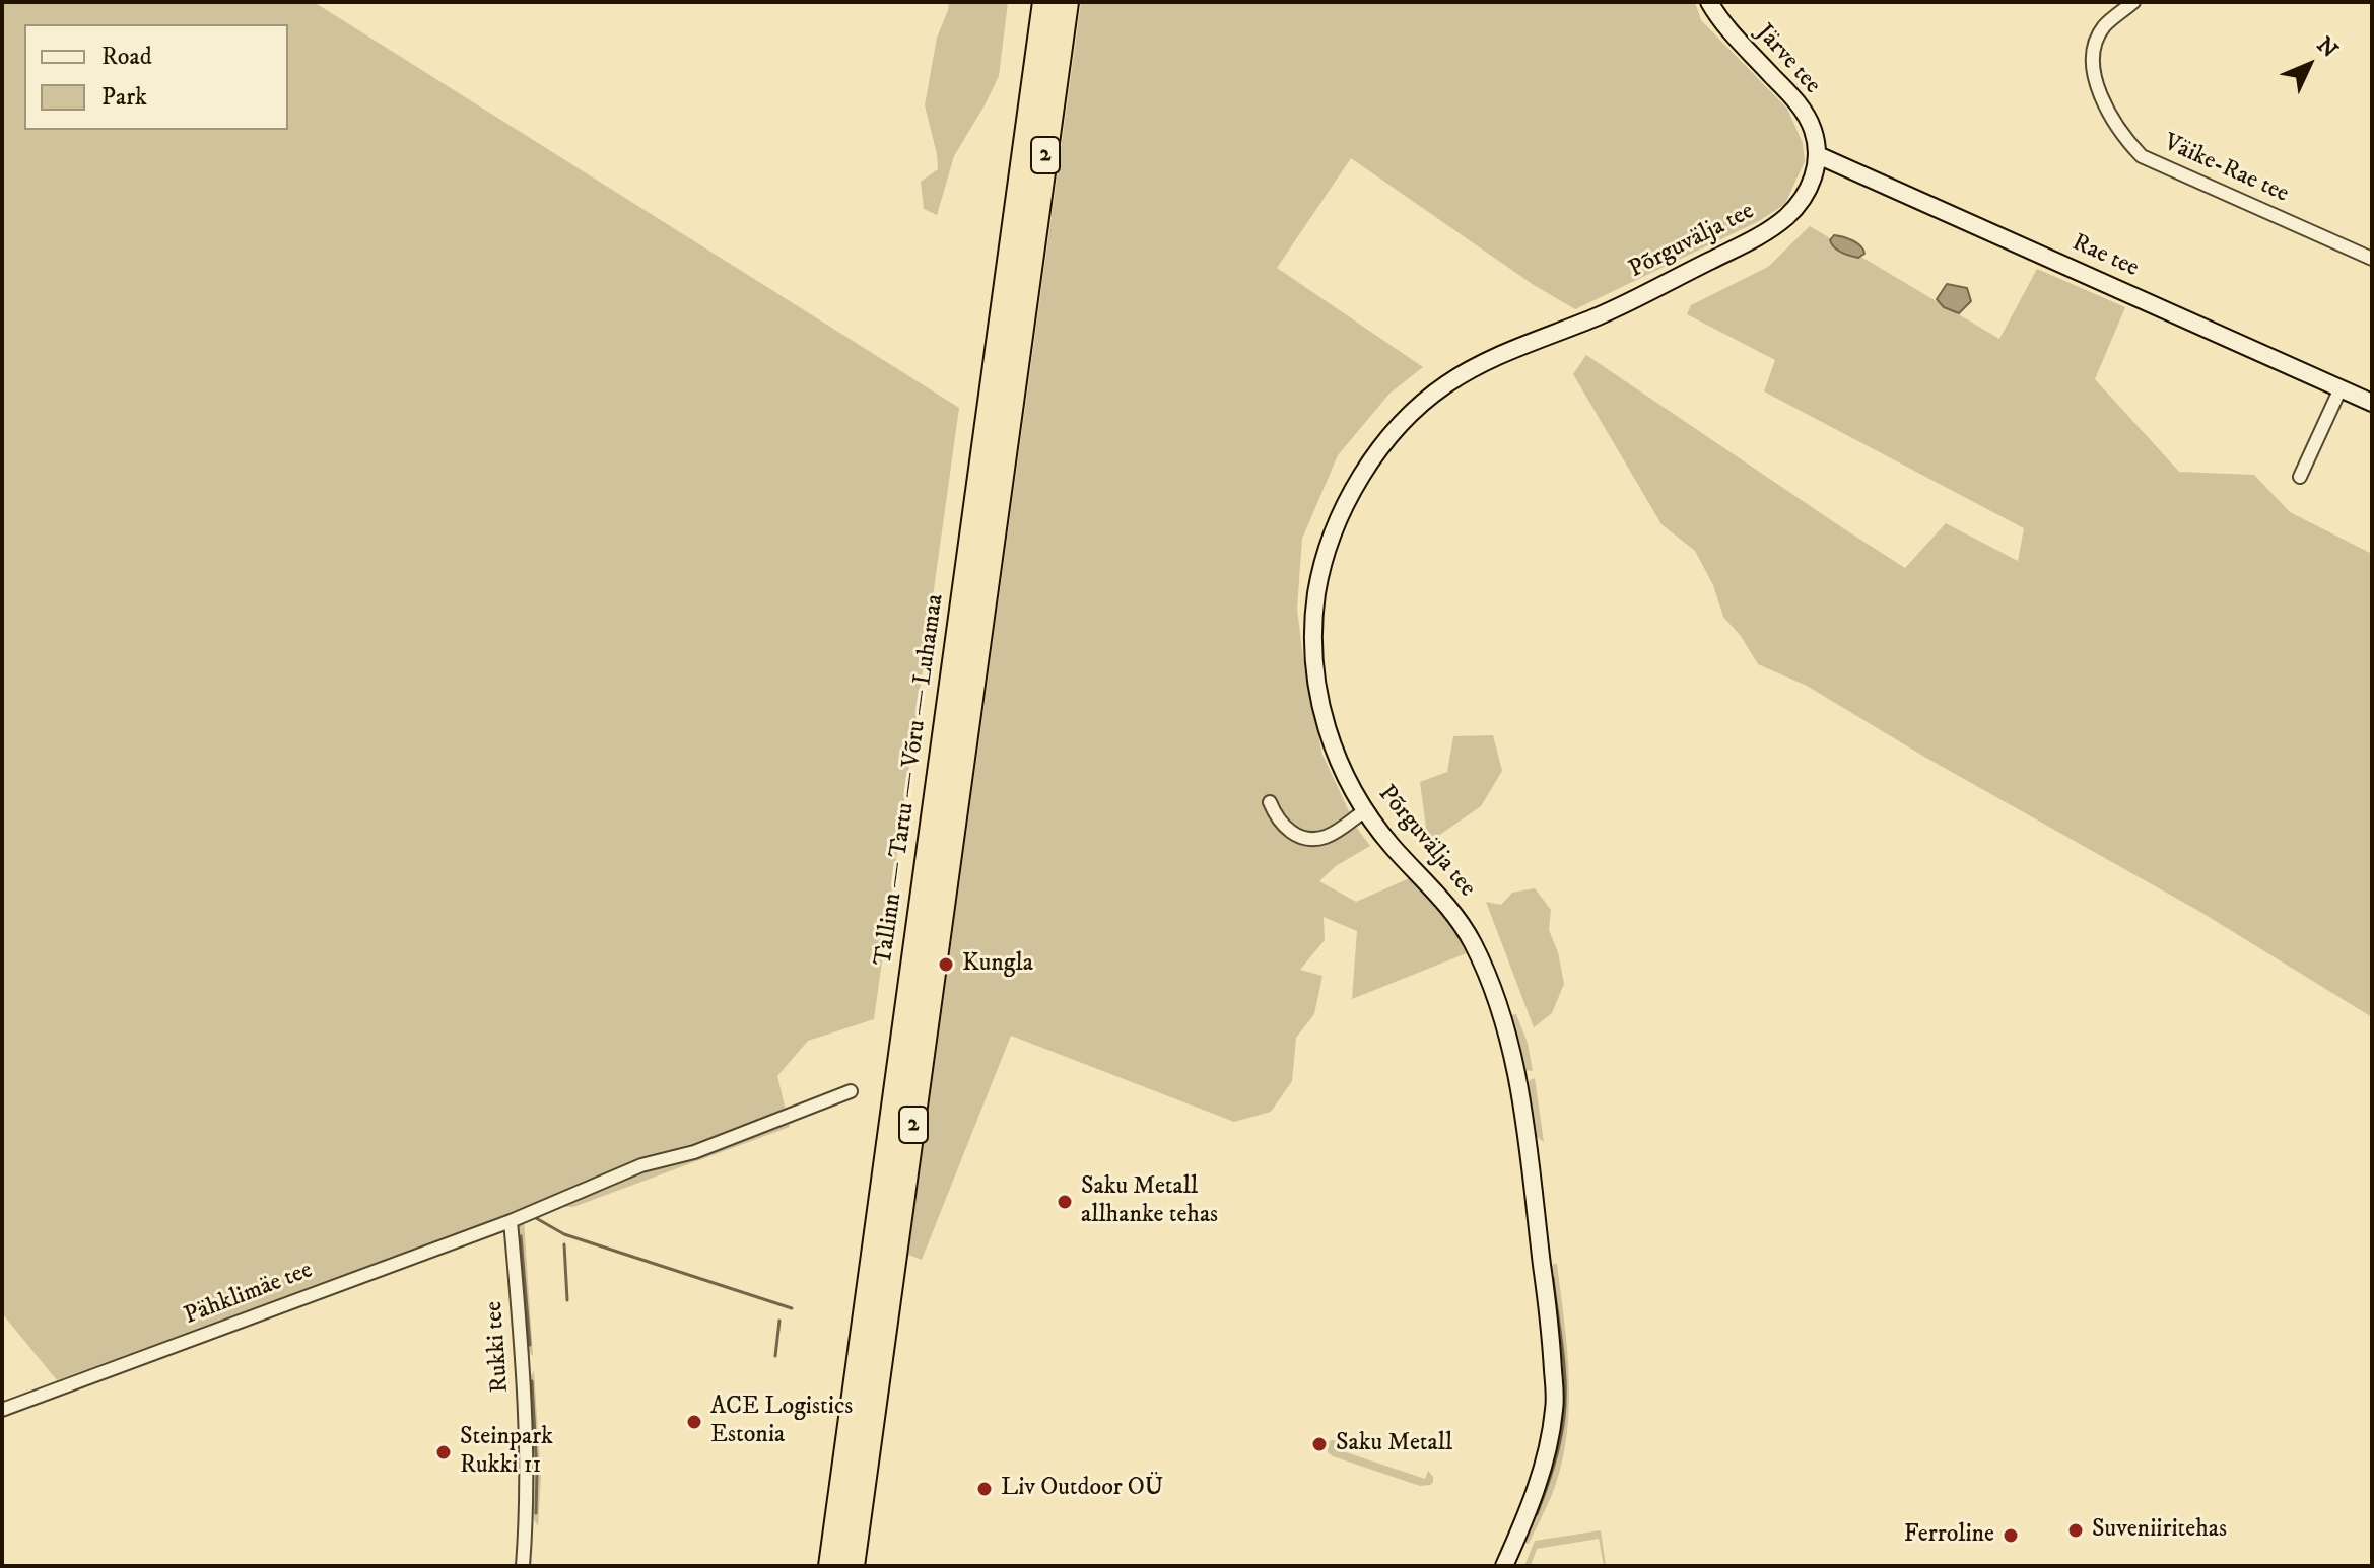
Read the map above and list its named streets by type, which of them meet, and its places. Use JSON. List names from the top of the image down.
{
  "streets": {
    "highway": ["2", "Tallinn — Tartu — Võru — Luhamaa"],
    "street": [
      "Järve tee",
      "Väike-Rae tee",
      "Põrguvälja tee",
      "Rae tee",
      "Pähklimäe tee",
      "Rukki tee"
    ]
  },
  "crossings": [
    ["Järve tee", "Põrguvälja tee"],
    ["Järve tee", "Rae tee"],
    ["Põrguvälja tee", "Rae tee"],
    ["Pähklimäe tee", "Rukki tee"]
  ],
  "places": [
    "Kungla",
    "Saku Metall allhanke tehas",
    "ACE Logistics Estonia",
    "Saku Metall",
    "Steinpark Rukki 11",
    "Liv Outdoor OÜ",
    "Suveniiritehas",
    "Ferroline"
  ],
  "legend": ["Road", "Park"],
  "north": "top right"
}
